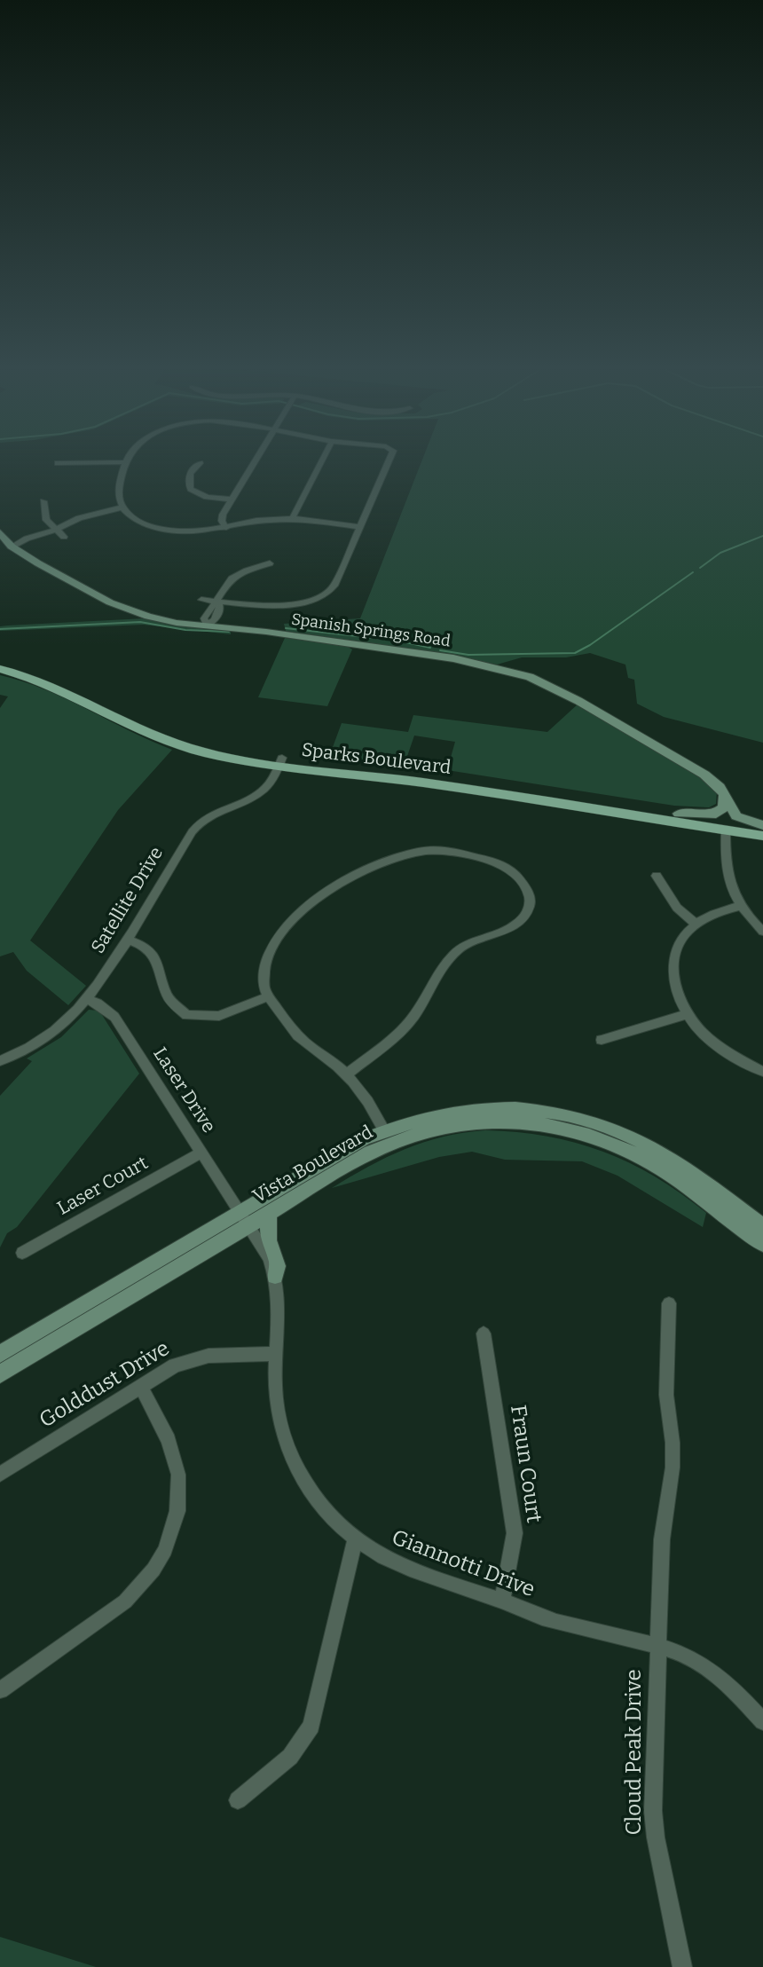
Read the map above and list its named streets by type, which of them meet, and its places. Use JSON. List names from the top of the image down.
{
  "streets": {
    "main road": ["Spanish Springs Road", "Sparks Boulevard", "Vista Boulevard"],
    "street": [
      "Satellite Drive",
      "Laser Drive",
      "Laser Court",
      "Golddust Drive",
      "Fraun Court",
      "Giannotti Drive",
      "Cloud Peak Drive"
    ]
  },
  "crossings": [
    ["Spanish Springs Road", "Sparks Boulevard"],
    ["Sparks Boulevard", "Satellite Drive"],
    ["Satellite Drive", "Laser Drive"],
    ["Laser Drive", "Vista Boulevard"],
    ["Laser Drive", "Laser Court"],
    ["Laser Drive", "Giannotti Drive"],
    ["Vista Boulevard", "Giannotti Drive"],
    ["Golddust Drive", "Giannotti Drive"],
    ["Fraun Court", "Giannotti Drive"],
    ["Giannotti Drive", "Cloud Peak Drive"]
  ]
}
